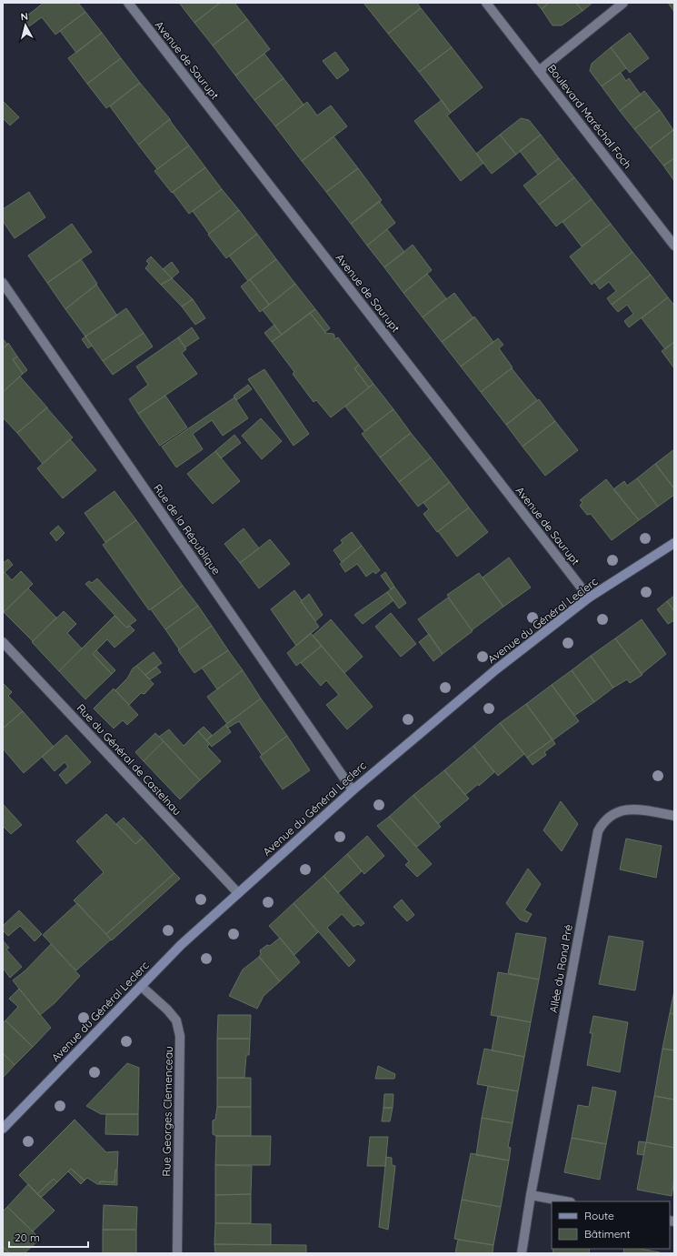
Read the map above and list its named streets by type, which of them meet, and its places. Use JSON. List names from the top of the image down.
{
  "streets": {
    "main road": ["Avenue du Général Leclerc"],
    "street": [
      "Avenue de Saurupt",
      "Boulevard Maréchal Foch",
      "Rue de la République",
      "Rue du Général de Castelnau",
      "Allée du Rond Pré",
      "Rue Georges Clemenceau"
    ]
  },
  "crossings": [
    ["Avenue de Saurupt", "Avenue du Général Leclerc"],
    ["Rue de la République", "Avenue du Général Leclerc"],
    ["Avenue du Général Leclerc", "Rue du Général de Castelnau"],
    ["Avenue du Général Leclerc", "Rue Georges Clemenceau"]
  ],
  "legend": ["Route", "Bâtiment"],
  "scale_bar": "20 m",
  "north": "top"
}
